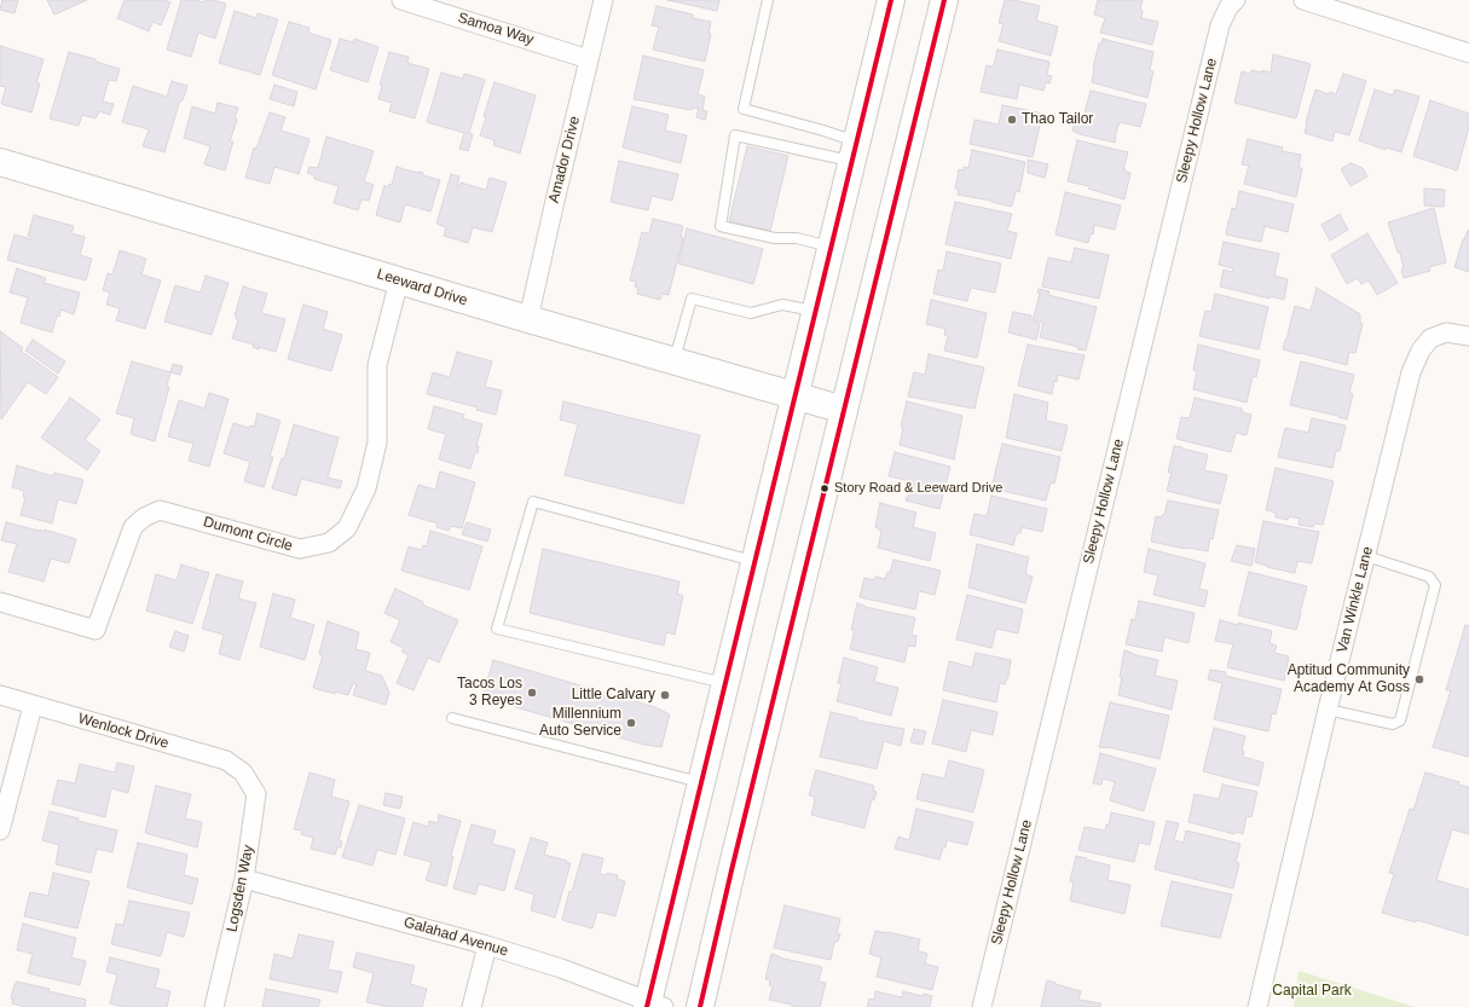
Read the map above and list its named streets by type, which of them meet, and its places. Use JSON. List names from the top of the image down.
{
  "streets": {
    "main road": ["Leeward Drive"],
    "street": [
      "Samoa Way",
      "Sleepy Hollow Lane",
      "Amador Drive",
      "Dumont Circle",
      "Van Winkle Lane",
      "Wenlock Drive",
      "Logsden Way",
      "Galahad Avenue"
    ]
  },
  "crossings": [
    ["Samoa Way", "Amador Drive"],
    ["Amador Drive", "Leeward Drive"],
    ["Leeward Drive", "Dumont Circle"],
    ["Wenlock Drive", "Logsden Way"],
    ["Logsden Way", "Galahad Avenue"]
  ],
  "parks": ["Capital Park"],
  "places": [
    "Thao Tailor",
    "Story Road & Leeward Drive",
    "Aptitud Community Academy At Goss",
    "Tacos Los 3 Reyes",
    "Little Calvary",
    "Millennium Auto Service"
  ]
}
